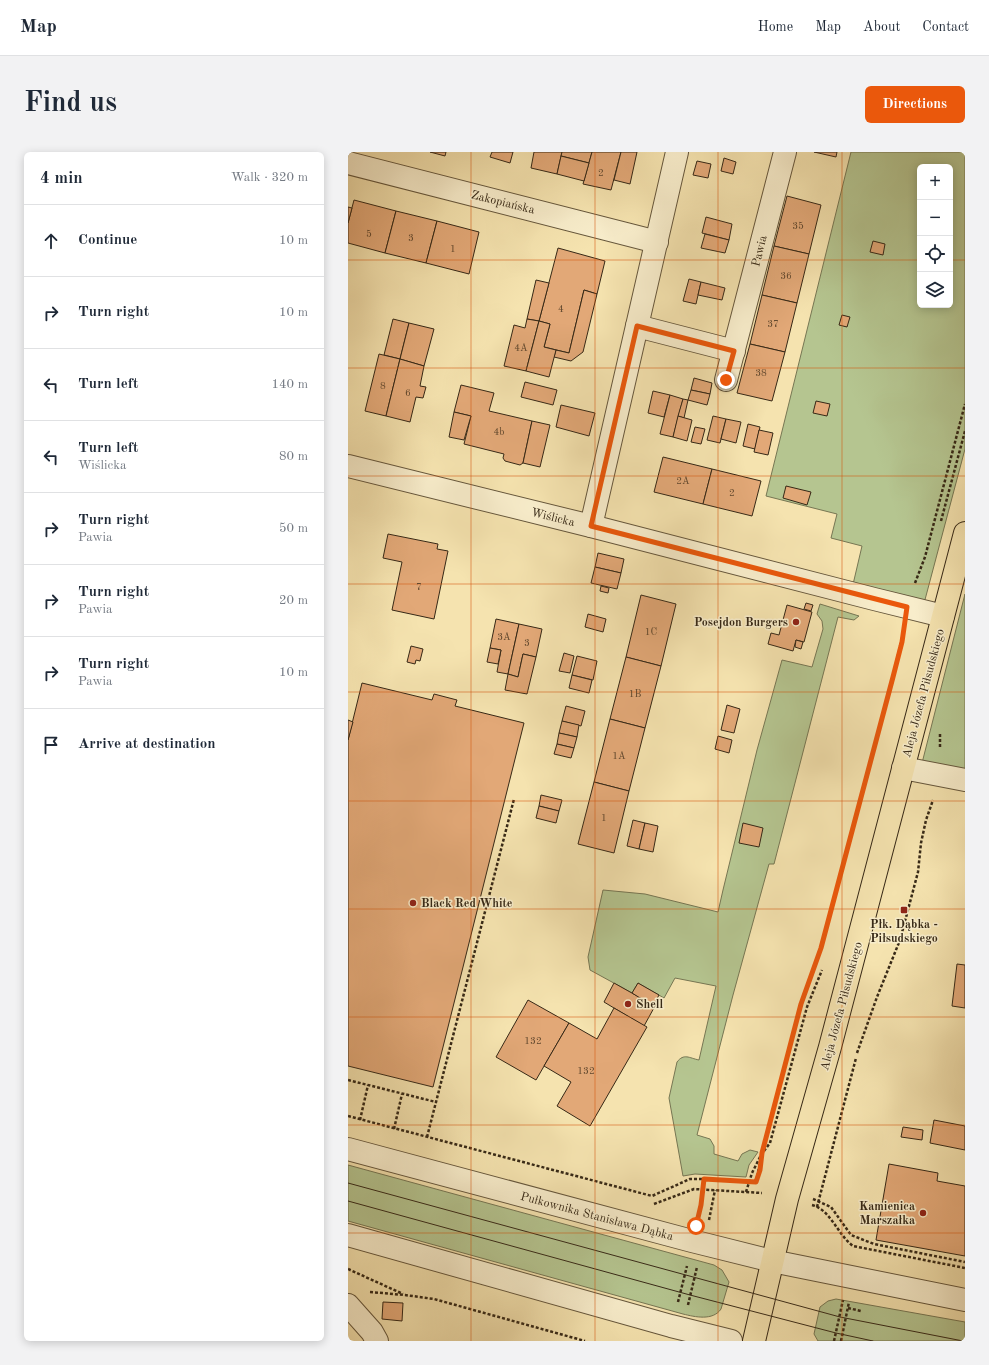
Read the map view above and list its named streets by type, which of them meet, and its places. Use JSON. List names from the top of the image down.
{
  "streets": {
    "main road": ["Aleja Józefa Piłsudskiego"],
    "street": [
      "Zakopiańska",
      "Pawia",
      "Wiślicka",
      "Pułkownika Stanisława Dąbka"
    ]
  },
  "crossings": [
    ["Wiślicka", "Aleja Józefa Piłsudskiego"],
    ["Aleja Józefa Piłsudskiego", "Pułkownika Stanisława Dąbka"]
  ],
  "places": {
    "other": [
      "Posejdon Burgers",
      "Black Red White",
      "Shell",
      "Kamienica Marszałka"
    ],
    "transit": ["Płk. Dąbka - Piłsudskiego"]
  },
  "house_numbers": [
    "2",
    "35",
    "5",
    "3",
    "1",
    "36",
    "4",
    "37",
    "4A",
    "38",
    "8",
    "6",
    "4b",
    "2A",
    "2",
    "7",
    "1C",
    "3A",
    "3",
    "1B",
    "1A",
    "1",
    "132",
    "132"
  ],
  "page": {
    "header": "Map",
    "nav": [
      "Home",
      "Map",
      "About",
      "Contact"
    ],
    "buttons": "Directions",
    "title": "Find us",
    "heading": ["4 min", "Walk · 320 m"],
    "map_buttons": ["+", "−"],
    "list": [
      ["Continue", "10 m"],
      ["Turn right", "10 m"],
      ["Turn left", "140 m"],
      ["Turn left", "Wiślicka", "80 m"],
      ["Turn right", "Pawia", "50 m"],
      ["Turn right", "Pawia", "20 m"],
      ["Turn right", "Pawia", "10 m"],
      "Arrive at destination"
    ]
  }
}
